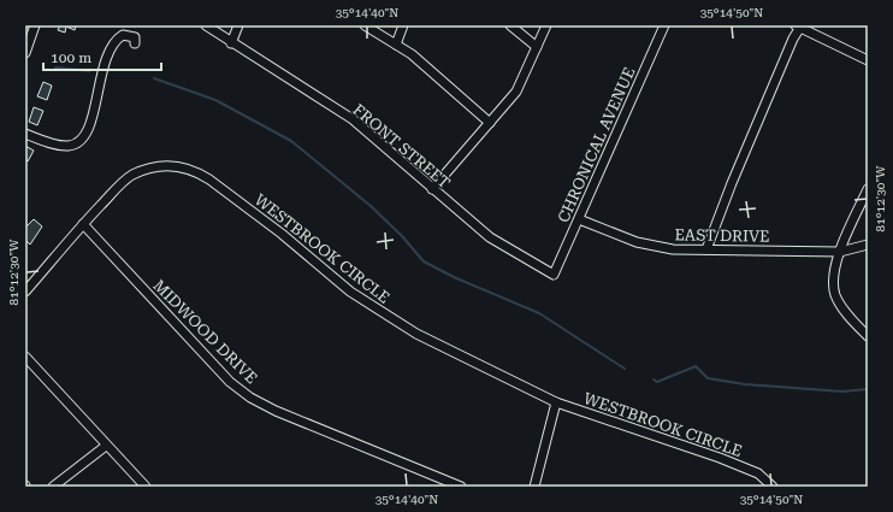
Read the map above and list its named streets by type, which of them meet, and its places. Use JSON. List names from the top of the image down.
{
  "streets": {
    "street": [
      "CHRONICAL AVENUE",
      "FRONT STREET",
      "EAST DRIVE",
      "WESTBROOK CIRCLE",
      "MIDWOOD DRIVE"
    ]
  },
  "crossings": [
    ["CHRONICAL AVENUE", "FRONT STREET"],
    ["CHRONICAL AVENUE", "EAST DRIVE"],
    ["WESTBROOK CIRCLE", "MIDWOOD DRIVE"]
  ],
  "scale_bar": "100 m",
  "coordinates": ["35°14'40\"N", "35°14'50\"N", "81°12'30\"W"]
}
